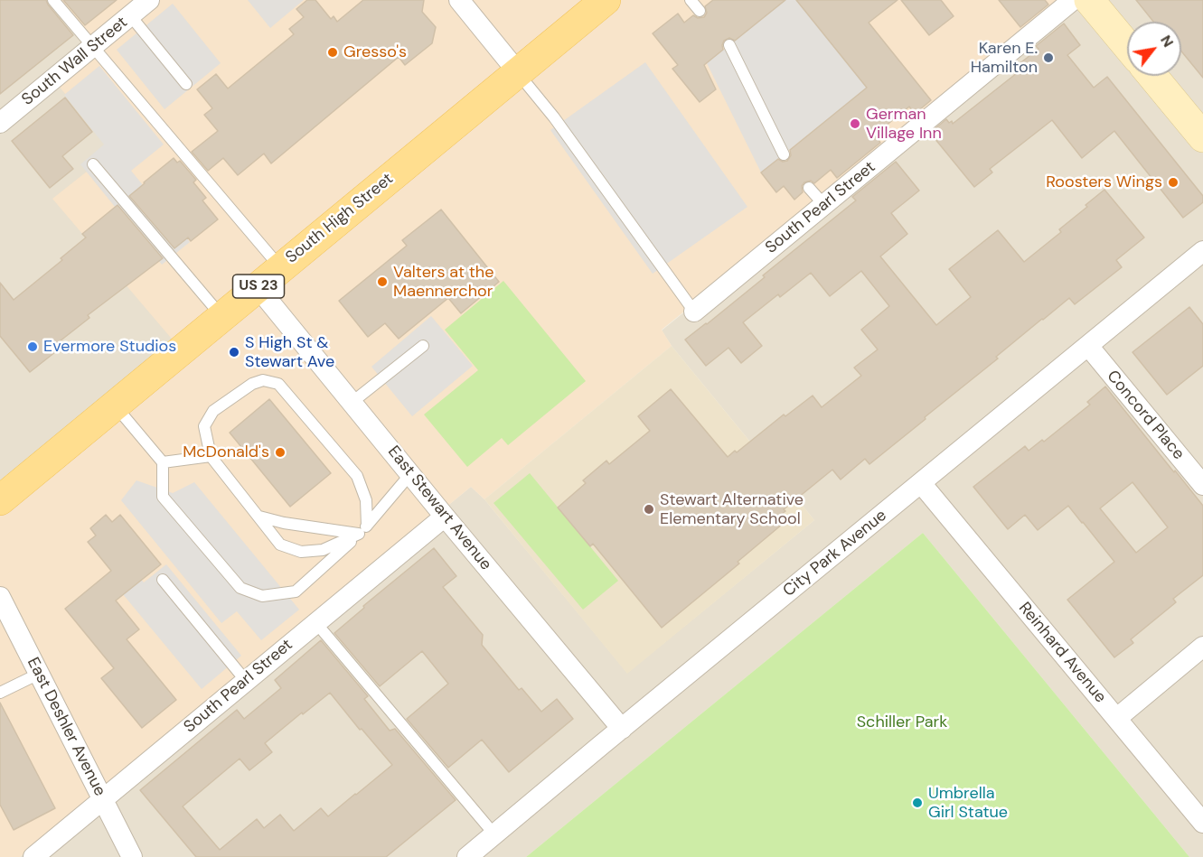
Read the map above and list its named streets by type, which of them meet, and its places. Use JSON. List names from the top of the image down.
{
  "streets": {
    "main road": ["South High Street", "US 23"],
    "street": [
      "South Wall Street",
      "South Pearl Street",
      "Concord Place",
      "East Stewart Avenue",
      "City Park Avenue",
      "Reinhard Avenue",
      "East Deshler Avenue"
    ]
  },
  "crossings": [
    ["South Pearl Street", "East Stewart Avenue"],
    ["South Pearl Street", "East Deshler Avenue"],
    ["South High Street", "East Stewart Avenue"],
    ["Concord Place", "City Park Avenue"],
    ["East Stewart Avenue", "City Park Avenue"],
    ["City Park Avenue", "Reinhard Avenue"]
  ],
  "parks": ["Schiller Park"],
  "places": [
    "Gresso's",
    "Karen E. Hamilton",
    "German Village Inn",
    "Roosters Wings",
    "Valters at the Maennerchor",
    "Evermore Studios",
    "S High St & Stewart Ave",
    "McDonald's",
    "Stewart Alternative Elementary School",
    "Umbrella Girl Statue"
  ],
  "north": "top right"
}
